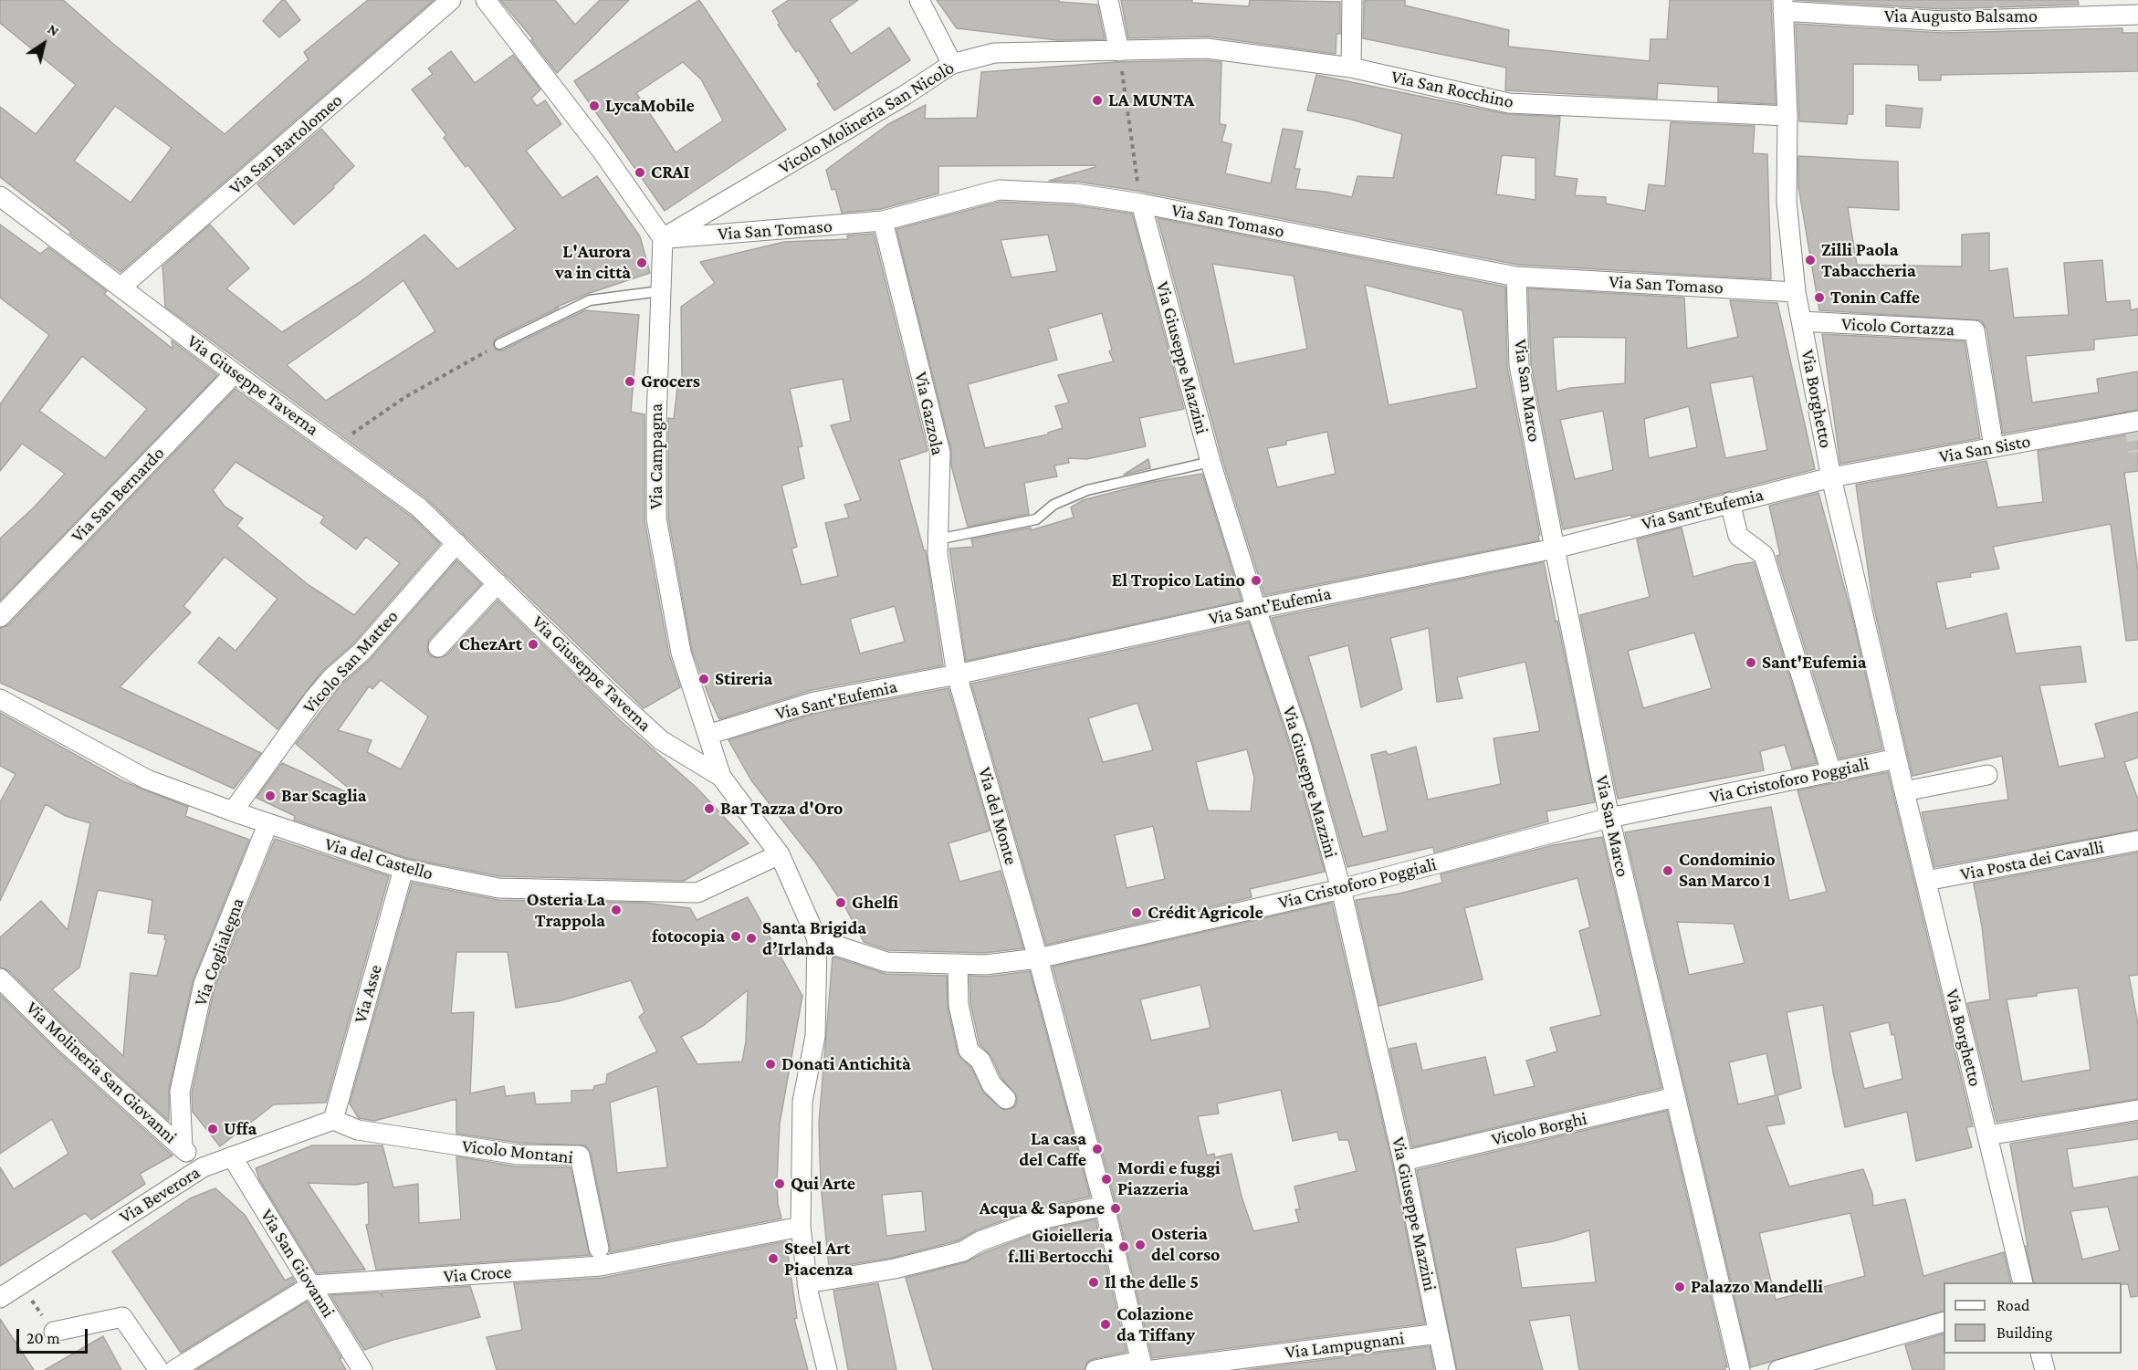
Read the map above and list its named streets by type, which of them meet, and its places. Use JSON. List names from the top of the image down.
{
  "streets": {
    "street": [
      "Via Augusto Balsamo",
      "Via San Rocchino",
      "Vicolo Molineria San Nicolò",
      "Via San Bartolomeo",
      "Via San Tomaso",
      "Vicolo Cortazza",
      "Via Giuseppe Mazzini",
      "Via Giuseppe Taverna",
      "Via San Marco",
      "Via Borghetto",
      "Via Gazzola",
      "Via San Sisto",
      "Via Campagna",
      "Via San Bernardo",
      "Via Sant'Eufemia",
      "Vicolo San Matteo",
      "Via Cristoforo Poggiali",
      "Via del Monte",
      "Via del Castello",
      "Via Posta dei Cavalli",
      "Via Coglialegna",
      "Via Asse",
      "Via Molineria San Giovanni",
      "Vicolo Borghi",
      "Vicolo Montani",
      "Via Beverora",
      "Via San Giovanni",
      "Via Croce",
      "Via Lampugnani"
    ]
  },
  "crossings": [
    ["Via Augusto Balsamo", "Via Borghetto"],
    ["Via San Rocchino", "Vicolo Molineria San Nicolò"],
    ["Via San Rocchino", "Via Borghetto"],
    ["Vicolo Molineria San Nicolò", "Via San Tomaso"],
    ["Vicolo Molineria San Nicolò", "Via Campagna"],
    ["Via San Bartolomeo", "Via Giuseppe Taverna"],
    ["Via San Tomaso", "Via Giuseppe Mazzini"],
    ["Via San Tomaso", "Via San Marco"],
    ["Via San Tomaso", "Via Borghetto"],
    ["Via San Tomaso", "Via Gazzola"],
    ["Via San Tomaso", "Via Campagna"],
    ["Vicolo Cortazza", "Via Borghetto"],
    ["Vicolo Cortazza", "Via San Sisto"],
    ["Via Giuseppe Mazzini", "Via Sant'Eufemia"],
    ["Via Giuseppe Mazzini", "Via Cristoforo Poggiali"],
    ["Via Giuseppe Mazzini", "Vicolo Borghi"],
    ["Via Giuseppe Mazzini", "Via Lampugnani"],
    ["Via Giuseppe Taverna", "Via Campagna"],
    ["Via Giuseppe Taverna", "Via San Bernardo"],
    ["Via Giuseppe Taverna", "Vicolo San Matteo"],
    ["Via San Marco", "Via Sant'Eufemia"],
    ["Via San Marco", "Via Cristoforo Poggiali"],
    ["Via San Marco", "Vicolo Borghi"],
    ["Via Borghetto", "Via San Sisto"],
    ["Via Borghetto", "Via Sant'Eufemia"],
    ["Via Borghetto", "Via Cristoforo Poggiali"],
    ["Via Borghetto", "Via Posta dei Cavalli"],
    ["Via Gazzola", "Via Sant'Eufemia"],
    ["Via Gazzola", "Via del Monte"],
    ["Via San Sisto", "Via Sant'Eufemia"],
    ["Via Campagna", "Via Sant'Eufemia"],
    ["Via Sant'Eufemia", "Via del Monte"],
    ["Vicolo San Matteo", "Via del Castello"],
    ["Via Cristoforo Poggiali", "Via del Monte"],
    ["Via del Monte", "Via Lampugnani"],
    ["Via del Castello", "Via Coglialegna"],
    ["Via del Castello", "Via Asse"],
    ["Via Coglialegna", "Via Molineria San Giovanni"],
    ["Via Asse", "Vicolo Montani"],
    ["Via Asse", "Via Beverora"],
    ["Via Molineria San Giovanni", "Via Beverora"],
    ["Vicolo Montani", "Via Beverora"],
    ["Via Beverora", "Via San Giovanni"],
    ["Via San Giovanni", "Via Croce"]
  ],
  "places": [
    "LA MUNTA",
    "LycaMobile",
    "CRAI",
    "Zilli Paola Tabaccheria",
    "L'Aurora va in città",
    "Tonin Caffe",
    "Grocers",
    "El Tropico Latino",
    "ChezArt",
    "Sant'Eufemia",
    "Stireria",
    "Bar Scaglia",
    "Bar Tazza d'Oro",
    "Condominio San Marco 1",
    "Ghelfi",
    "Osteria La Trappola",
    "Crédit Agricole",
    "fotocopia",
    "Santa Brigida d’Irlanda",
    "Donati Antichità",
    "Uffa",
    "La casa del Caffe",
    "Mordi e fuggi Piazzeria",
    "Qui Arte",
    "Acqua & Sapone",
    "Osteria del corso",
    "Gioielleria f.lli Bertocchi",
    "Steel Art Piacenza",
    "Il the delle 5",
    "Palazzo Mandelli",
    "Colazione da Tiffany"
  ],
  "legend": ["Road", "Building"],
  "scale_bar": "20 m",
  "north": "top right"
}
